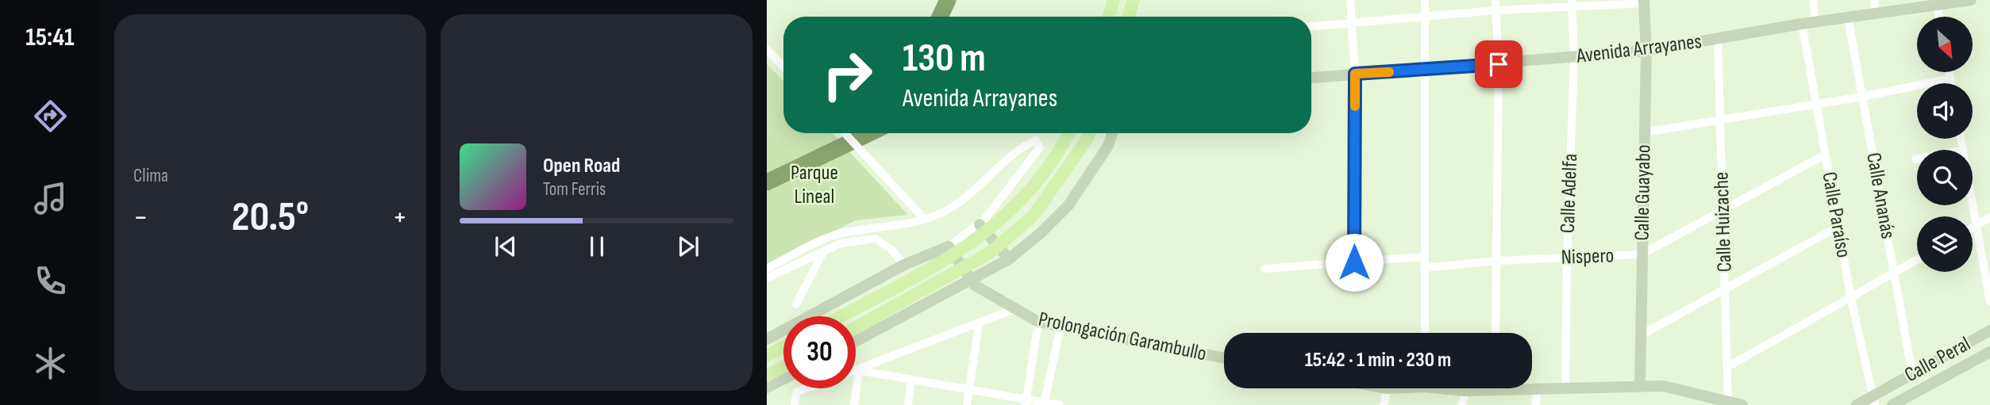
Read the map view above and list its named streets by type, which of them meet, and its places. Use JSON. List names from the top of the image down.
{
  "streets": {
    "street": [
      "Avenida Arrayanes",
      "Calle Guayabo",
      "Calle Adelfa",
      "Calle Ananás",
      "Calle Paraíso",
      "Calle Huizache",
      "Nispero",
      "Prolongación Garambullo",
      "Calle Peral"
    ]
  },
  "crossings": [
    ["Avenida Arrayanes", "Calle Guayabo"],
    ["Avenida Arrayanes", "Calle Adelfa"],
    ["Avenida Arrayanes", "Calle Ananás"],
    ["Avenida Arrayanes", "Calle Paraíso"],
    ["Avenida Arrayanes", "Calle Huizache"],
    ["Calle Guayabo", "Nispero"],
    ["Calle Adelfa", "Nispero"],
    ["Calle Ananás", "Calle Peral"],
    ["Calle Paraíso", "Nispero"],
    ["Calle Paraíso", "Calle Peral"],
    ["Calle Huizache", "Nispero"]
  ],
  "parks": ["Parque Lineal"],
  "north": "bottom right",
  "page": {
    "tabs": "15:41",
    "tile": "Clima",
    "turn": ["130 m", "Avenida Arrayanes"],
    "song": ["Open Road", "Tom Ferris"],
    "heat": ["−", "20.5°", "+"],
    "limit": "30",
    "trip": "15:42 · 1 min · 230 m"
  }
}
